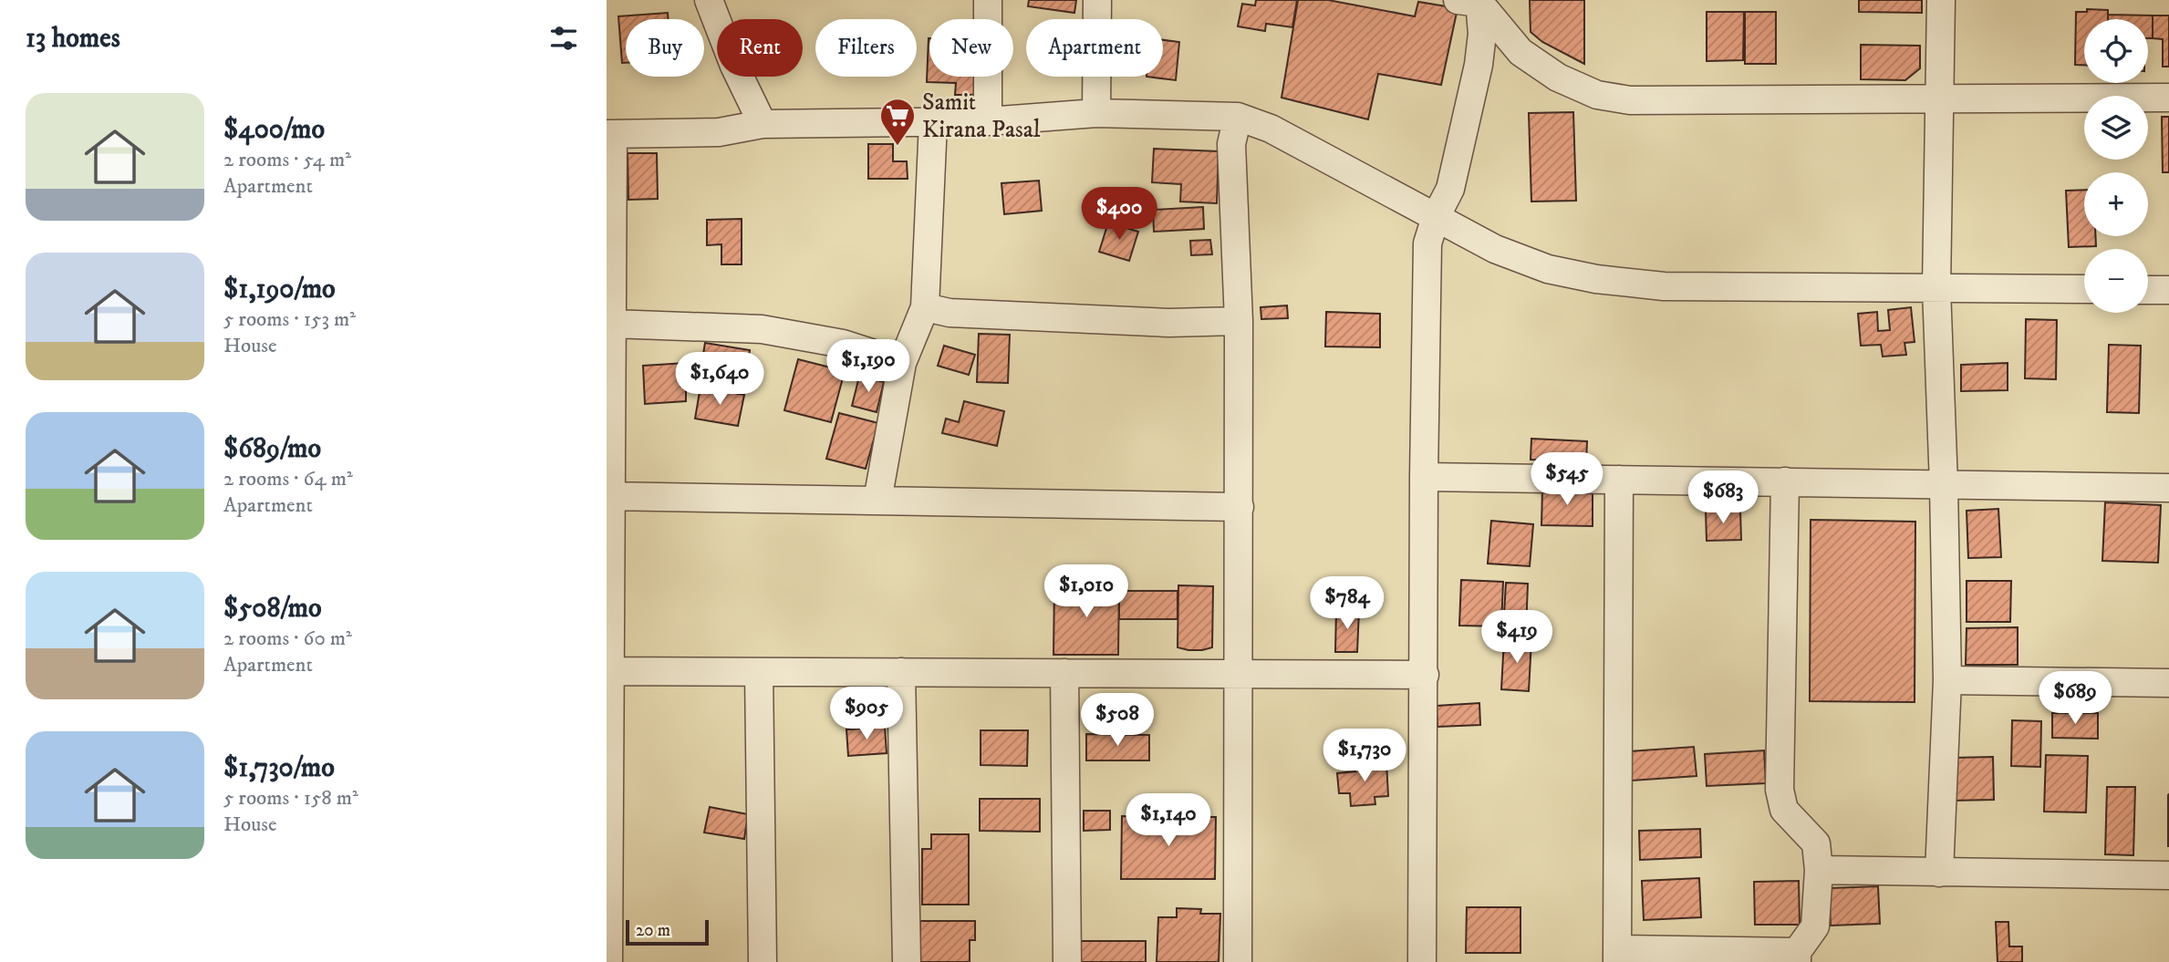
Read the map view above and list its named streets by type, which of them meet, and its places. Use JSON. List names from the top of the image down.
{
  "places": {
    "supermarket": ["Samit Kirana Pasal"]
  },
  "scale_bar": "20 m",
  "page": {
    "heading": "13 homes",
    "map_buttons": ["+", "−"],
    "chip": [
      "Buy",
      "Rent",
      "Filters",
      "New",
      "Apartment"
    ],
    "list": [
      {
        "name": "$400/mo",
        "note": "2 rooms · 54 m² · Apartment"
      },
      {
        "name": "$1,190/mo",
        "note": "5 rooms · 153 m² · House"
      },
      {
        "name": "$689/mo",
        "note": "2 rooms · 64 m² · Apartment"
      },
      {
        "name": "$508/mo",
        "note": "2 rooms · 60 m² · Apartment"
      },
      {
        "name": "$1,730/mo",
        "note": "5 rooms · 158 m² · House"
      }
    ],
    "price": [
      "$400",
      "$1,190",
      "$1,640",
      "$545",
      "$683",
      "$1,010",
      "$784",
      "$419",
      "$689",
      "$905",
      "$508",
      "$1,730",
      "$1,140"
    ],
    "scale": "20 m"
  }
}
